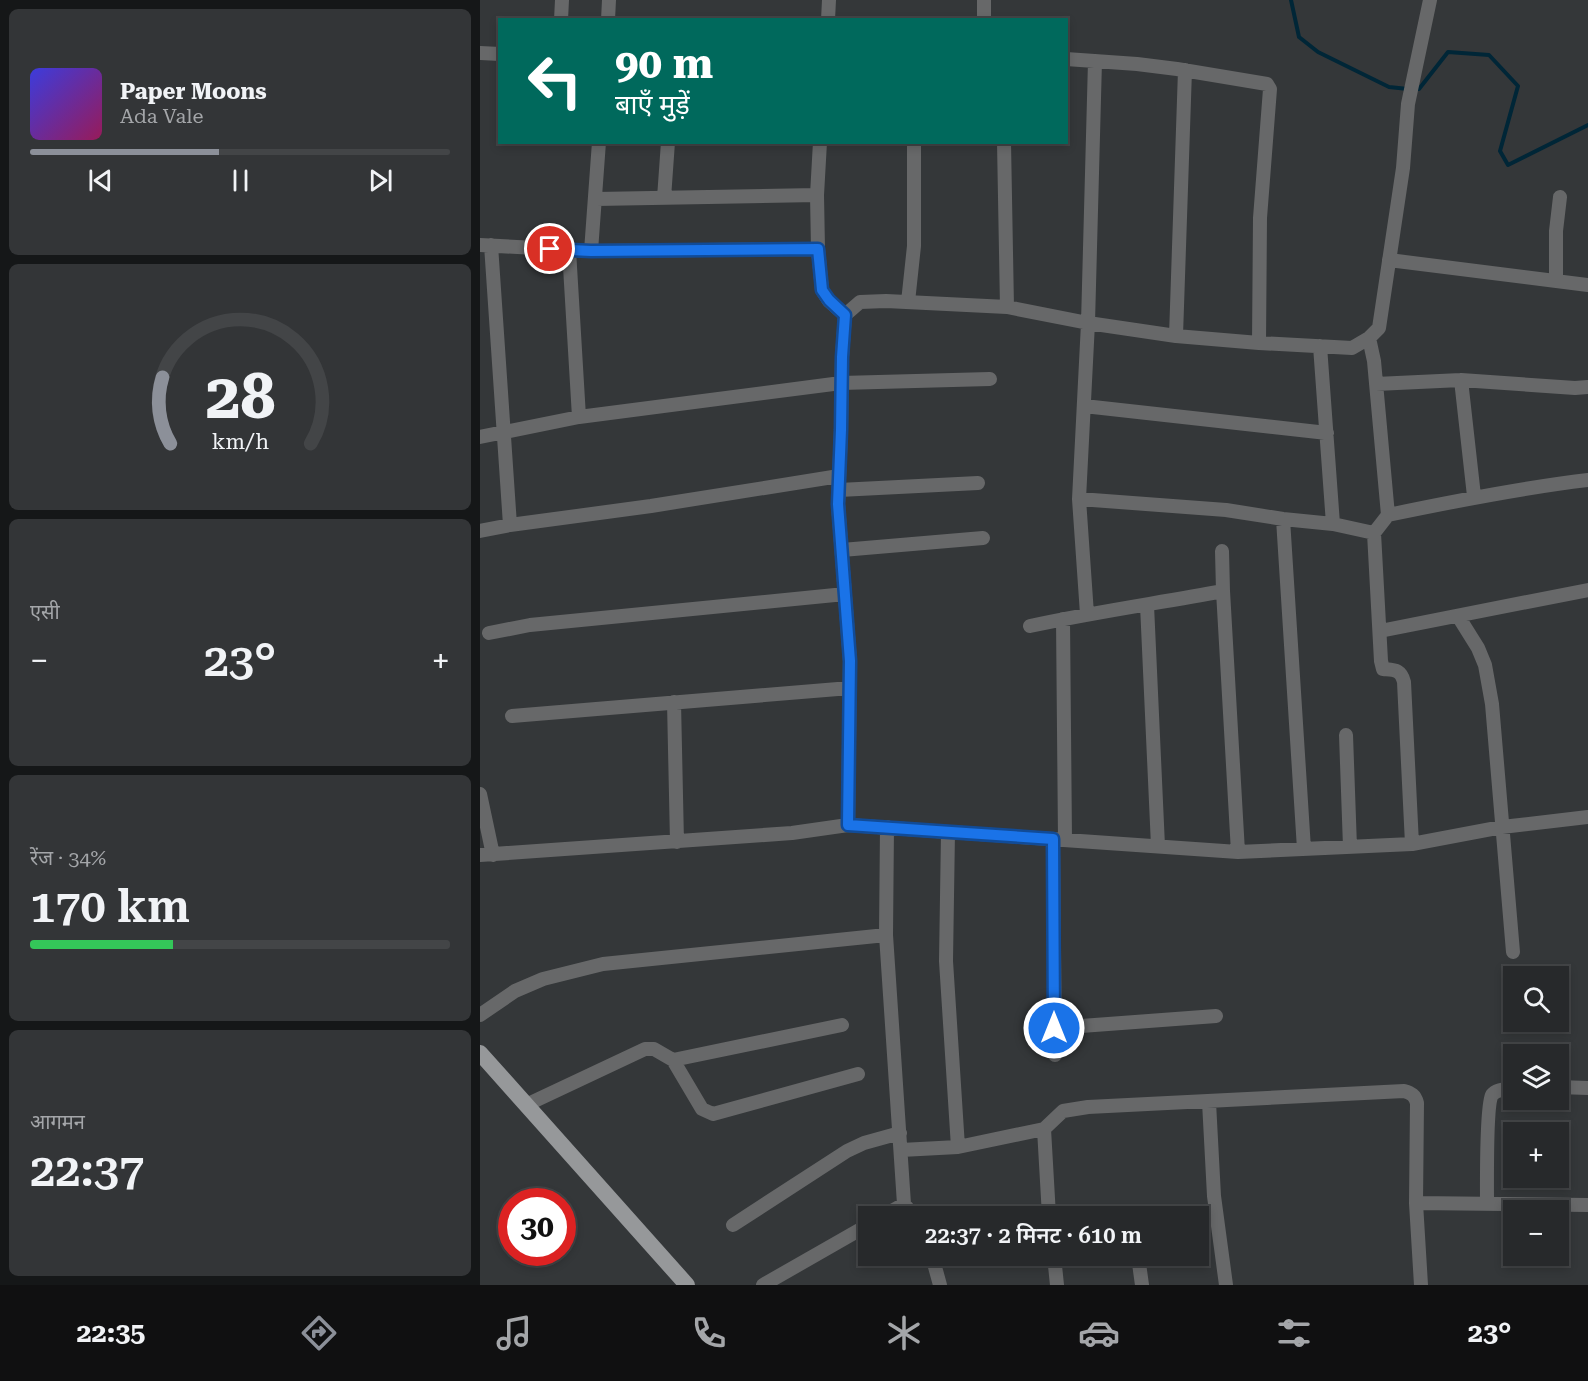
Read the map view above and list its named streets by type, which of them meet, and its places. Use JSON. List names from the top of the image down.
{
  "page": {
    "turn": ["90 m", "बाएँ मुड़ें"],
    "song": ["Paper Moons", "Ada Vale"],
    "tile": [
      "एसी",
      ["रेंज · 34%", "170 km"],
      ["आगमन", "22:37"]
    ],
    "heat": ["−", "23°", "+"],
    "map_buttons": ["+", "−"],
    "limit": "30",
    "trip": "22:37 · 2 मिनट · 610 m",
    "tabs": ["22:35", "23°"],
    "gauge": ["28", "km/h"]
  }
}
